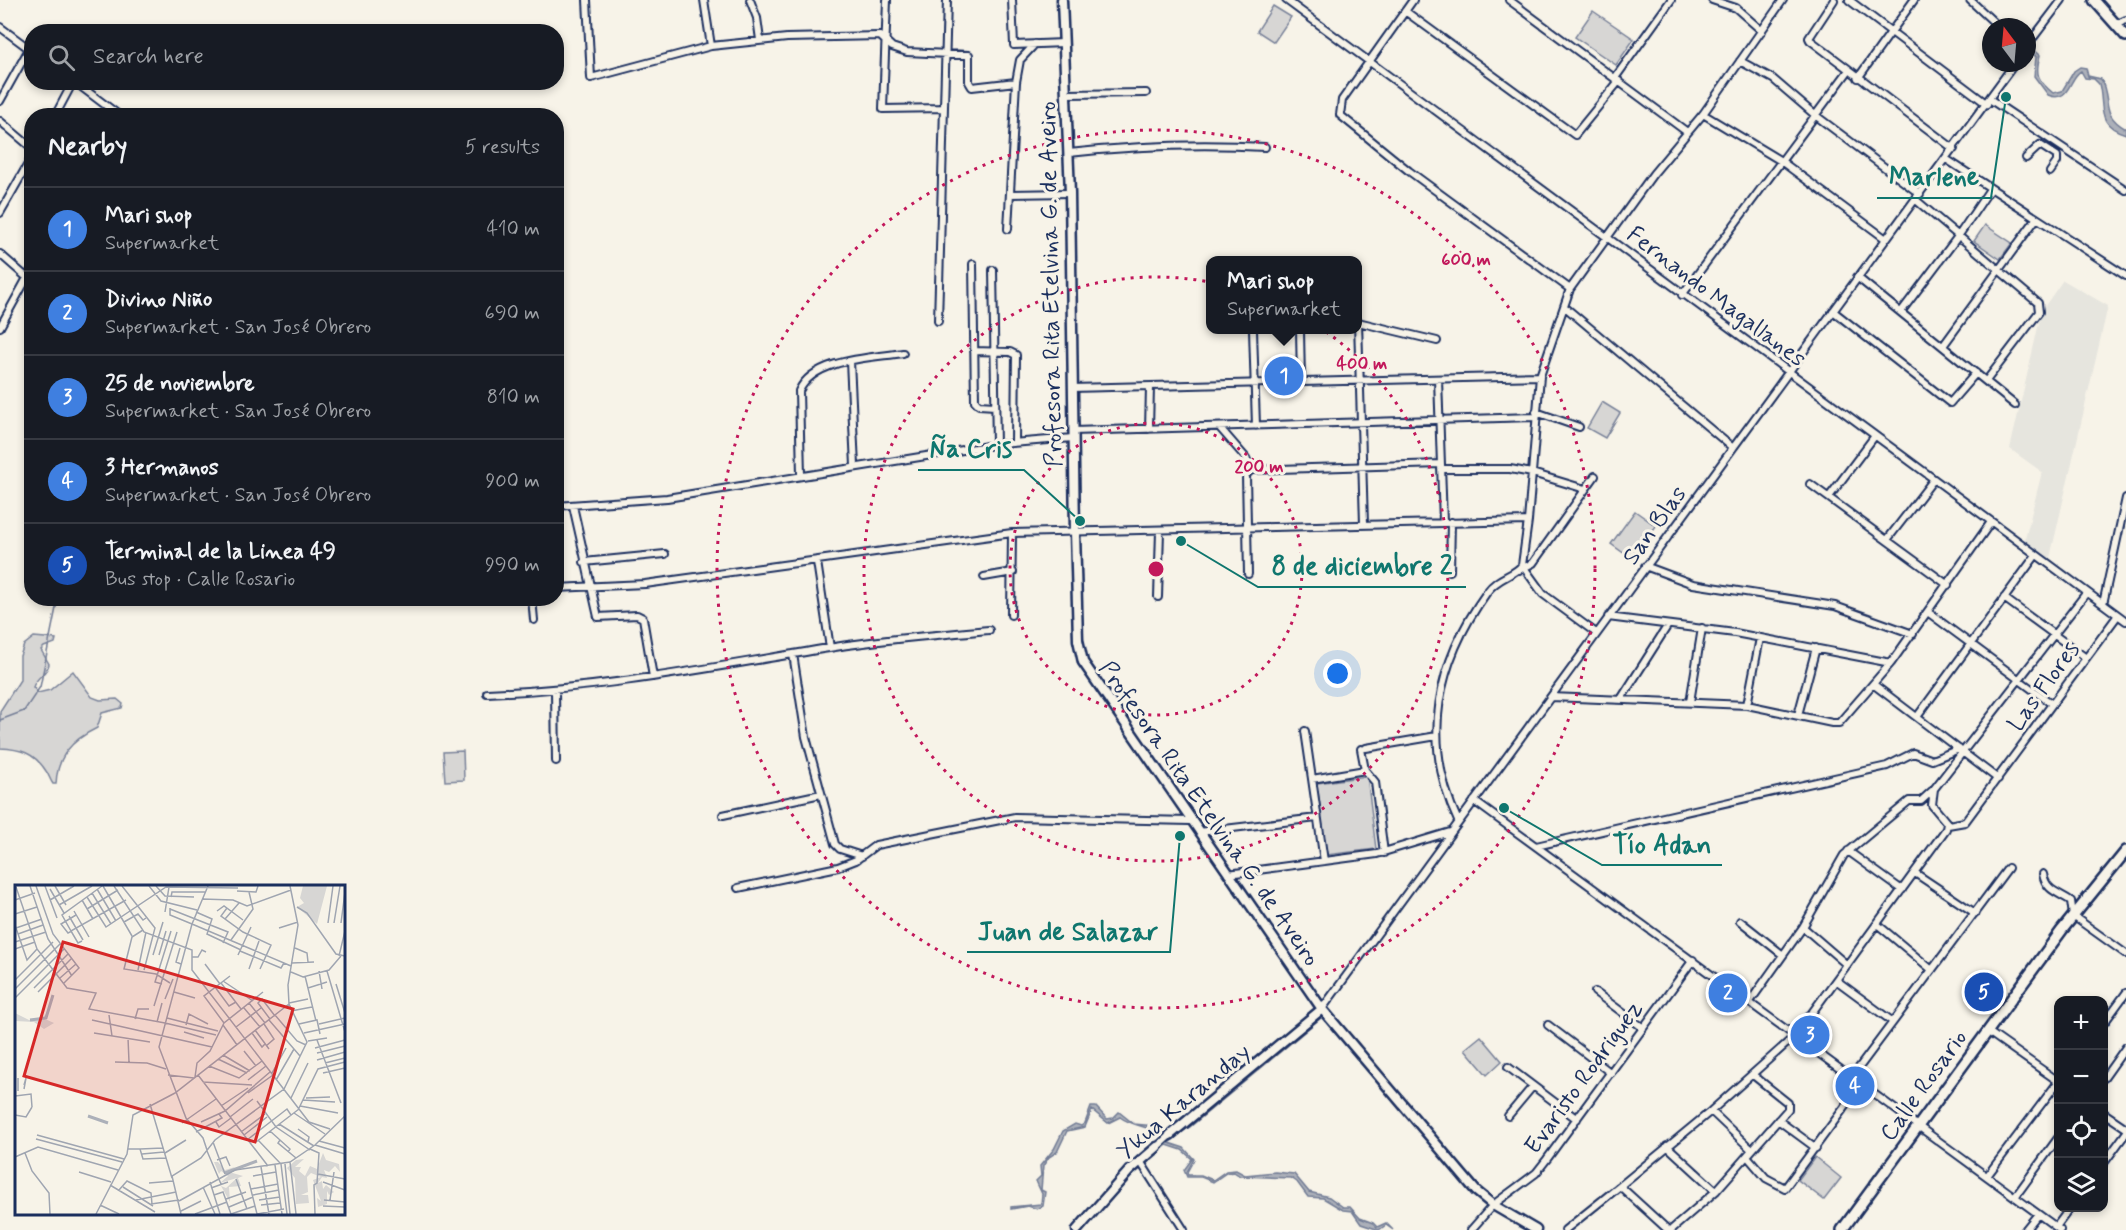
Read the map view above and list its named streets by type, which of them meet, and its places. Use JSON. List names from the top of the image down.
{
  "streets": {
    "main road": ["Calle Rosario"],
    "street": [
      "Profesora Rita Etelvina G. de Aveiro",
      "Fernando Magallanes",
      "San Blas",
      "Las Flores",
      "Evaristo Rodriguez",
      "Ykua Karanday"
    ]
  },
  "crossings": [
    ["Profesora Rita Etelvina G. de Aveiro", "San Blas"],
    ["Profesora Rita Etelvina G. de Aveiro", "Evaristo Rodriguez"],
    ["Profesora Rita Etelvina G. de Aveiro", "Ykua Karanday"],
    ["Fernando Magallanes", "San Blas"],
    ["Fernando Magallanes", "Las Flores"],
    ["San Blas", "Ykua Karanday"]
  ],
  "places": [
    "Marlene",
    "Ña Cris",
    "8 de diciembre 2",
    "Tío Adan",
    "Juan de Salazar"
  ],
  "north": "top",
  "page": {
    "search": "Search here",
    "heading": ["Nearby", "5 results"],
    "list": [
      {
        "mark": "1",
        "name": "Mari shop",
        "note": "Supermarket",
        "value": "410 m"
      },
      {
        "mark": "2",
        "name": "Divino Niño",
        "note": "Supermarket · San José Obrero",
        "value": "690 m"
      },
      {
        "mark": "3",
        "name": "25 de noviembre",
        "note": "Supermarket · San José Obrero",
        "value": "810 m"
      },
      {
        "mark": "4",
        "name": "3 Hermanos",
        "note": "Supermarket · San José Obrero",
        "value": "900 m"
      },
      {
        "mark": "5",
        "name": "Terminal de la Linea 49",
        "note": "Bus stop · Calle Rosario",
        "value": "990 m"
      }
    ],
    "popup": ["Mari shop", "Supermarket"],
    "pins": [
      "1",
      "5",
      "2",
      "3",
      "4"
    ],
    "map_buttons": ["+", "−"]
  },
  "rings": ["600 m", "400 m", "200 m"]
}
